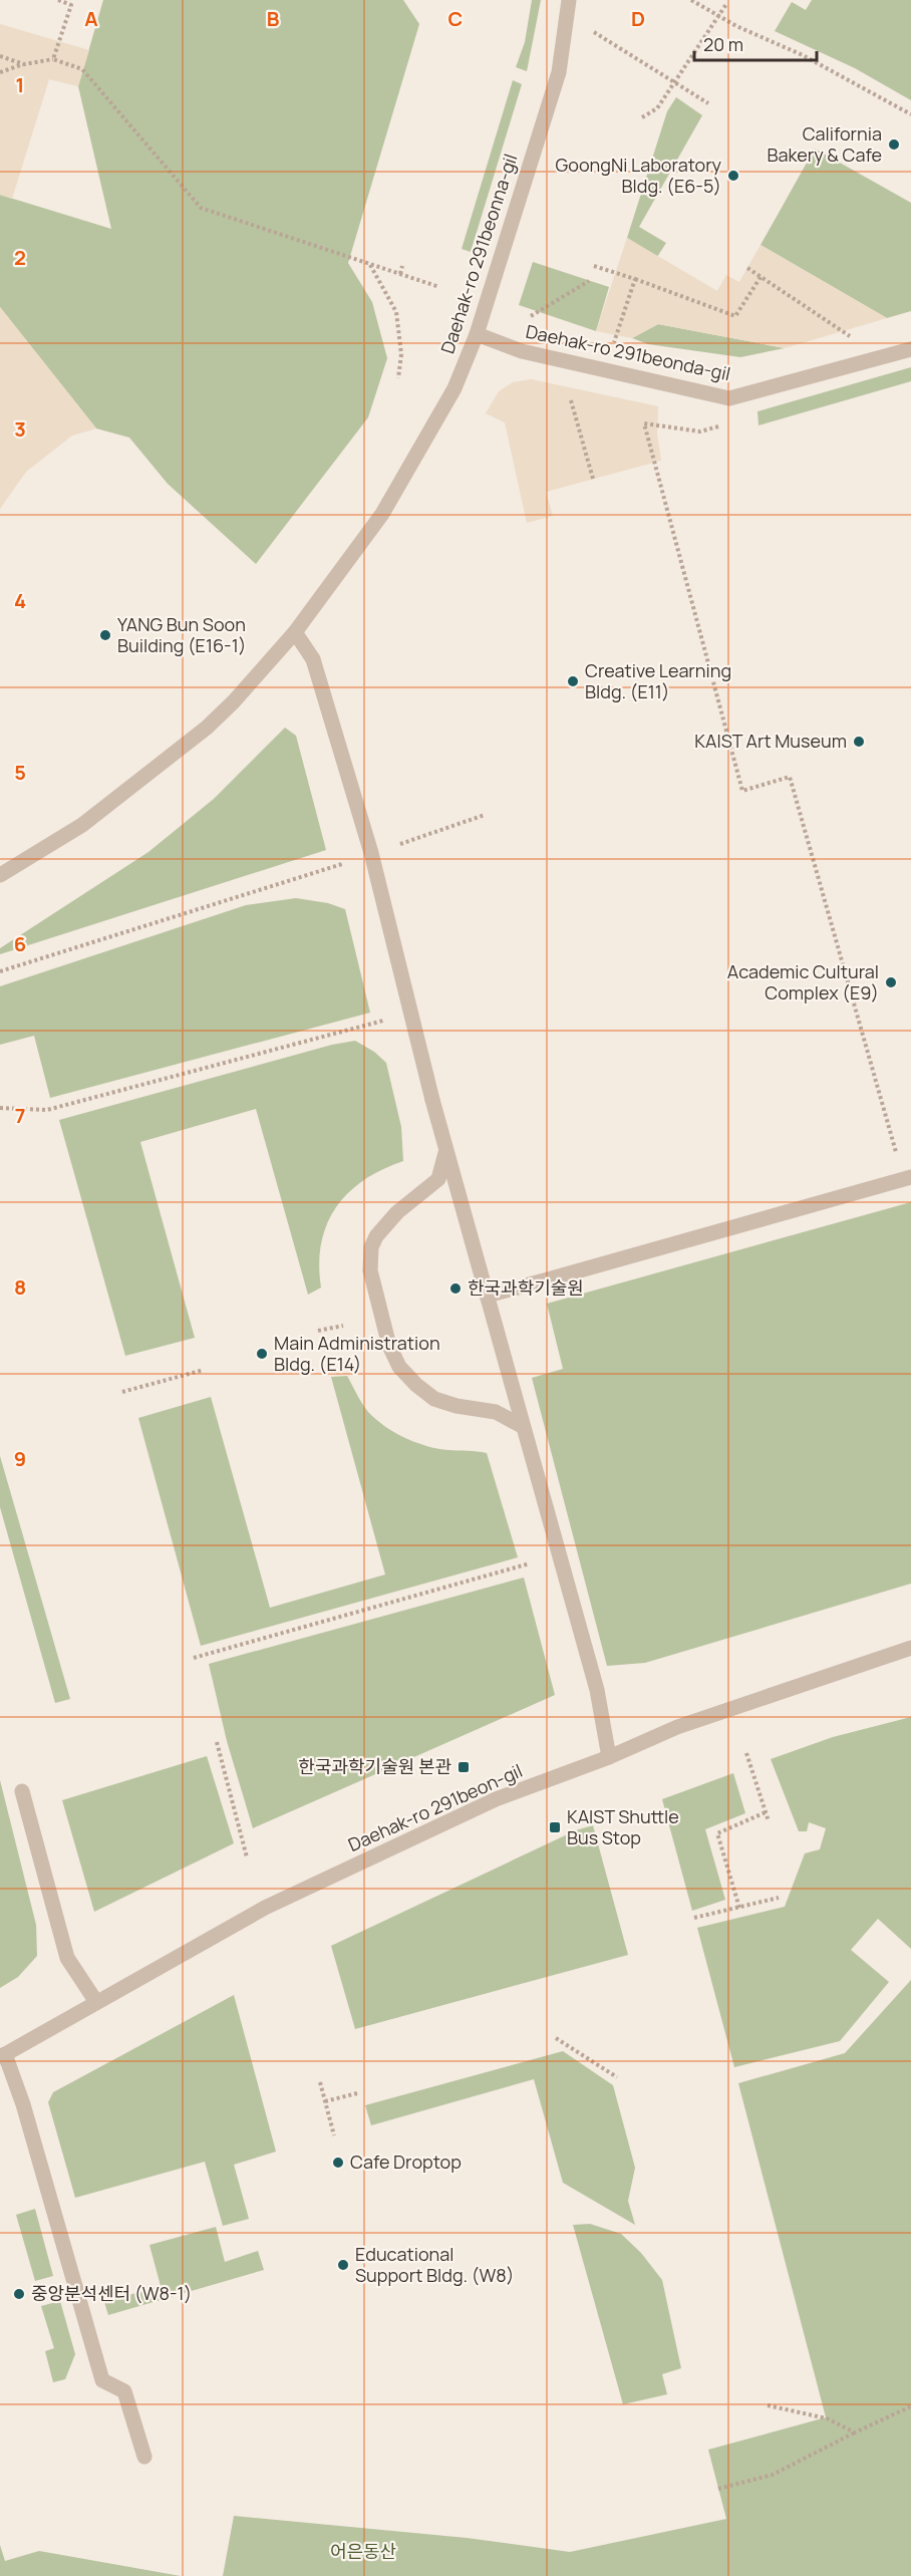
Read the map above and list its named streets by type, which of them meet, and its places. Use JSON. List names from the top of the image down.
{
  "streets": {
    "street": ["Daehak-ro 291beonna-gil", "Daehak-ro 291beonda-gil", "Daehak-ro 291beon-gil"]
  },
  "crossings": [
    ["Daehak-ro 291beonna-gil", "Daehak-ro 291beonda-gil"]
  ],
  "parks": ["어은동산"],
  "places": {
    "other": [
      "California Bakery & Cafe",
      "GoongNi Laboratory Bldg. (E6-5)",
      "YANG Bun Soon Building (E16-1)",
      "Creative Learning Bldg. (E11)",
      "KAIST Art Museum",
      "Academic Cultural Complex (E9)",
      "한국과학기술원",
      "Main Administration Bldg. (E14)",
      "Cafe Droptop",
      "Educational Support Bldg. (W8)",
      "중앙분석센터 (W8-1)"
    ],
    "transit": ["한국과학기술원 본관", "KAIST Shuttle Bus Stop"]
  },
  "scale_bar": "20 m",
  "grid": {
    "columns": [
      "A",
      "B",
      "C",
      "D"
    ],
    "rows": [
      "1",
      "2",
      "3",
      "4",
      "5",
      "6",
      "7",
      "8",
      "9"
    ]
  }
}
